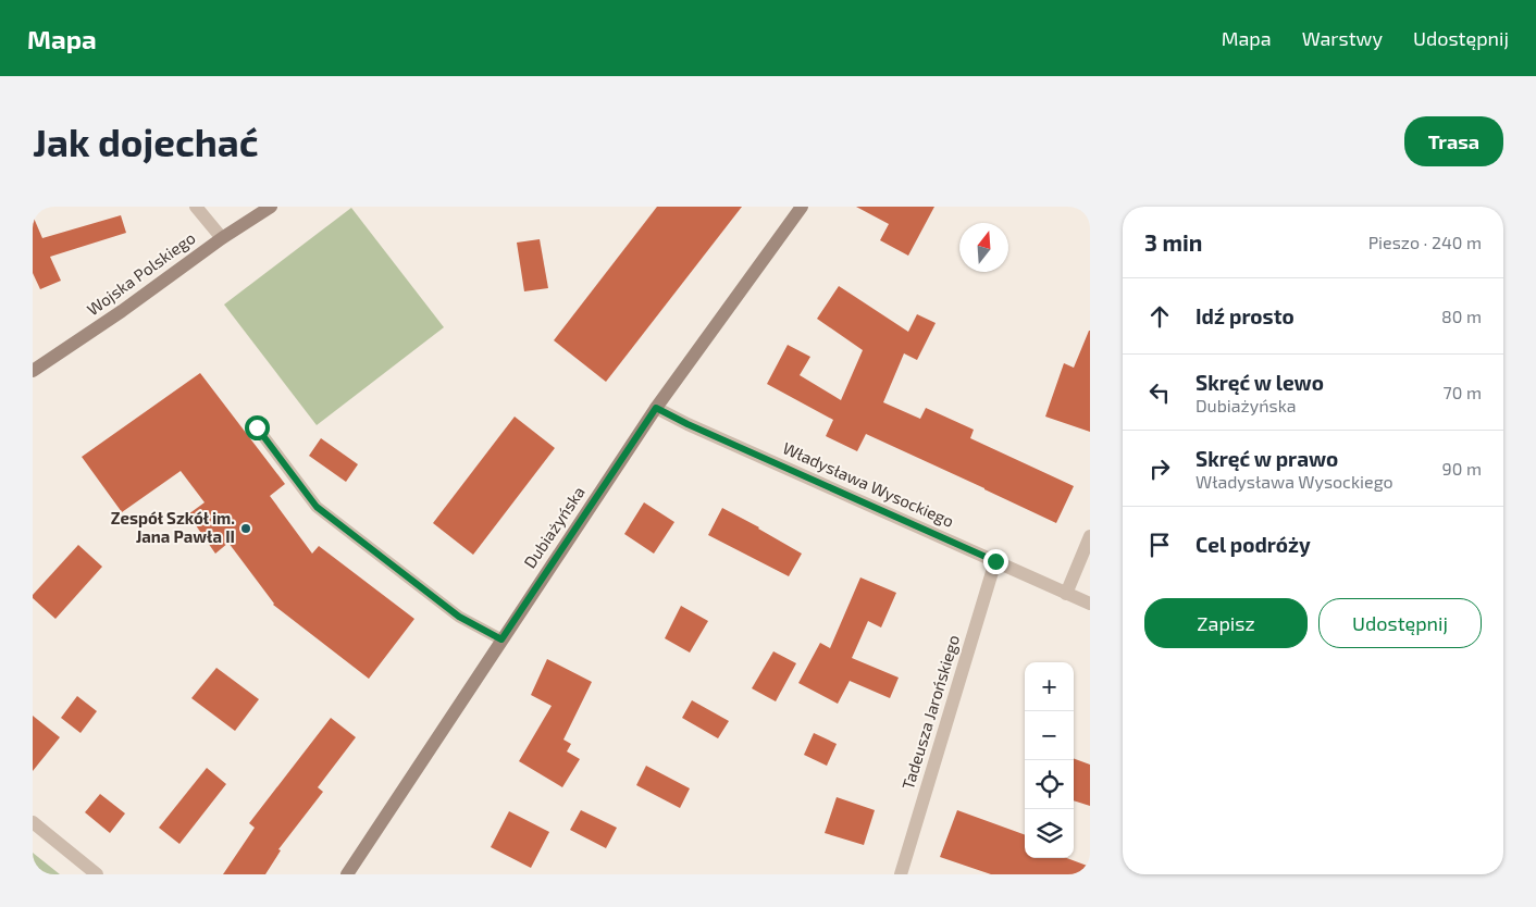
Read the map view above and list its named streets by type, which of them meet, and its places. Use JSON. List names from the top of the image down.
{
  "streets": {
    "street": [
      "Wojska Polskiego",
      "Władysława Wysockiego",
      "Dubiażyńska",
      "Tadeusza Jarońskiego"
    ]
  },
  "crossings": [
    ["Władysława Wysockiego", "Dubiażyńska"],
    ["Władysława Wysockiego", "Tadeusza Jarońskiego"]
  ],
  "places": ["Zespół Szkół im. Jana Pawła II"],
  "north": "top",
  "page": {
    "header": "Mapa",
    "nav": ["Mapa", "Warstwy", "Udostępnij"],
    "buttons": [
      "Trasa",
      ["Zapisz", "Udostępnij"]
    ],
    "title": "Jak dojechać",
    "heading": ["3 min", "Pieszo · 240 m"],
    "list": [
      ["Idź prosto", "80 m"],
      ["Skręć w lewo", "Dubiażyńska", "70 m"],
      ["Skręć w prawo", "Władysława Wysockiego", "90 m"],
      "Cel podróży"
    ],
    "map_buttons": ["+", "−"]
  }
}
